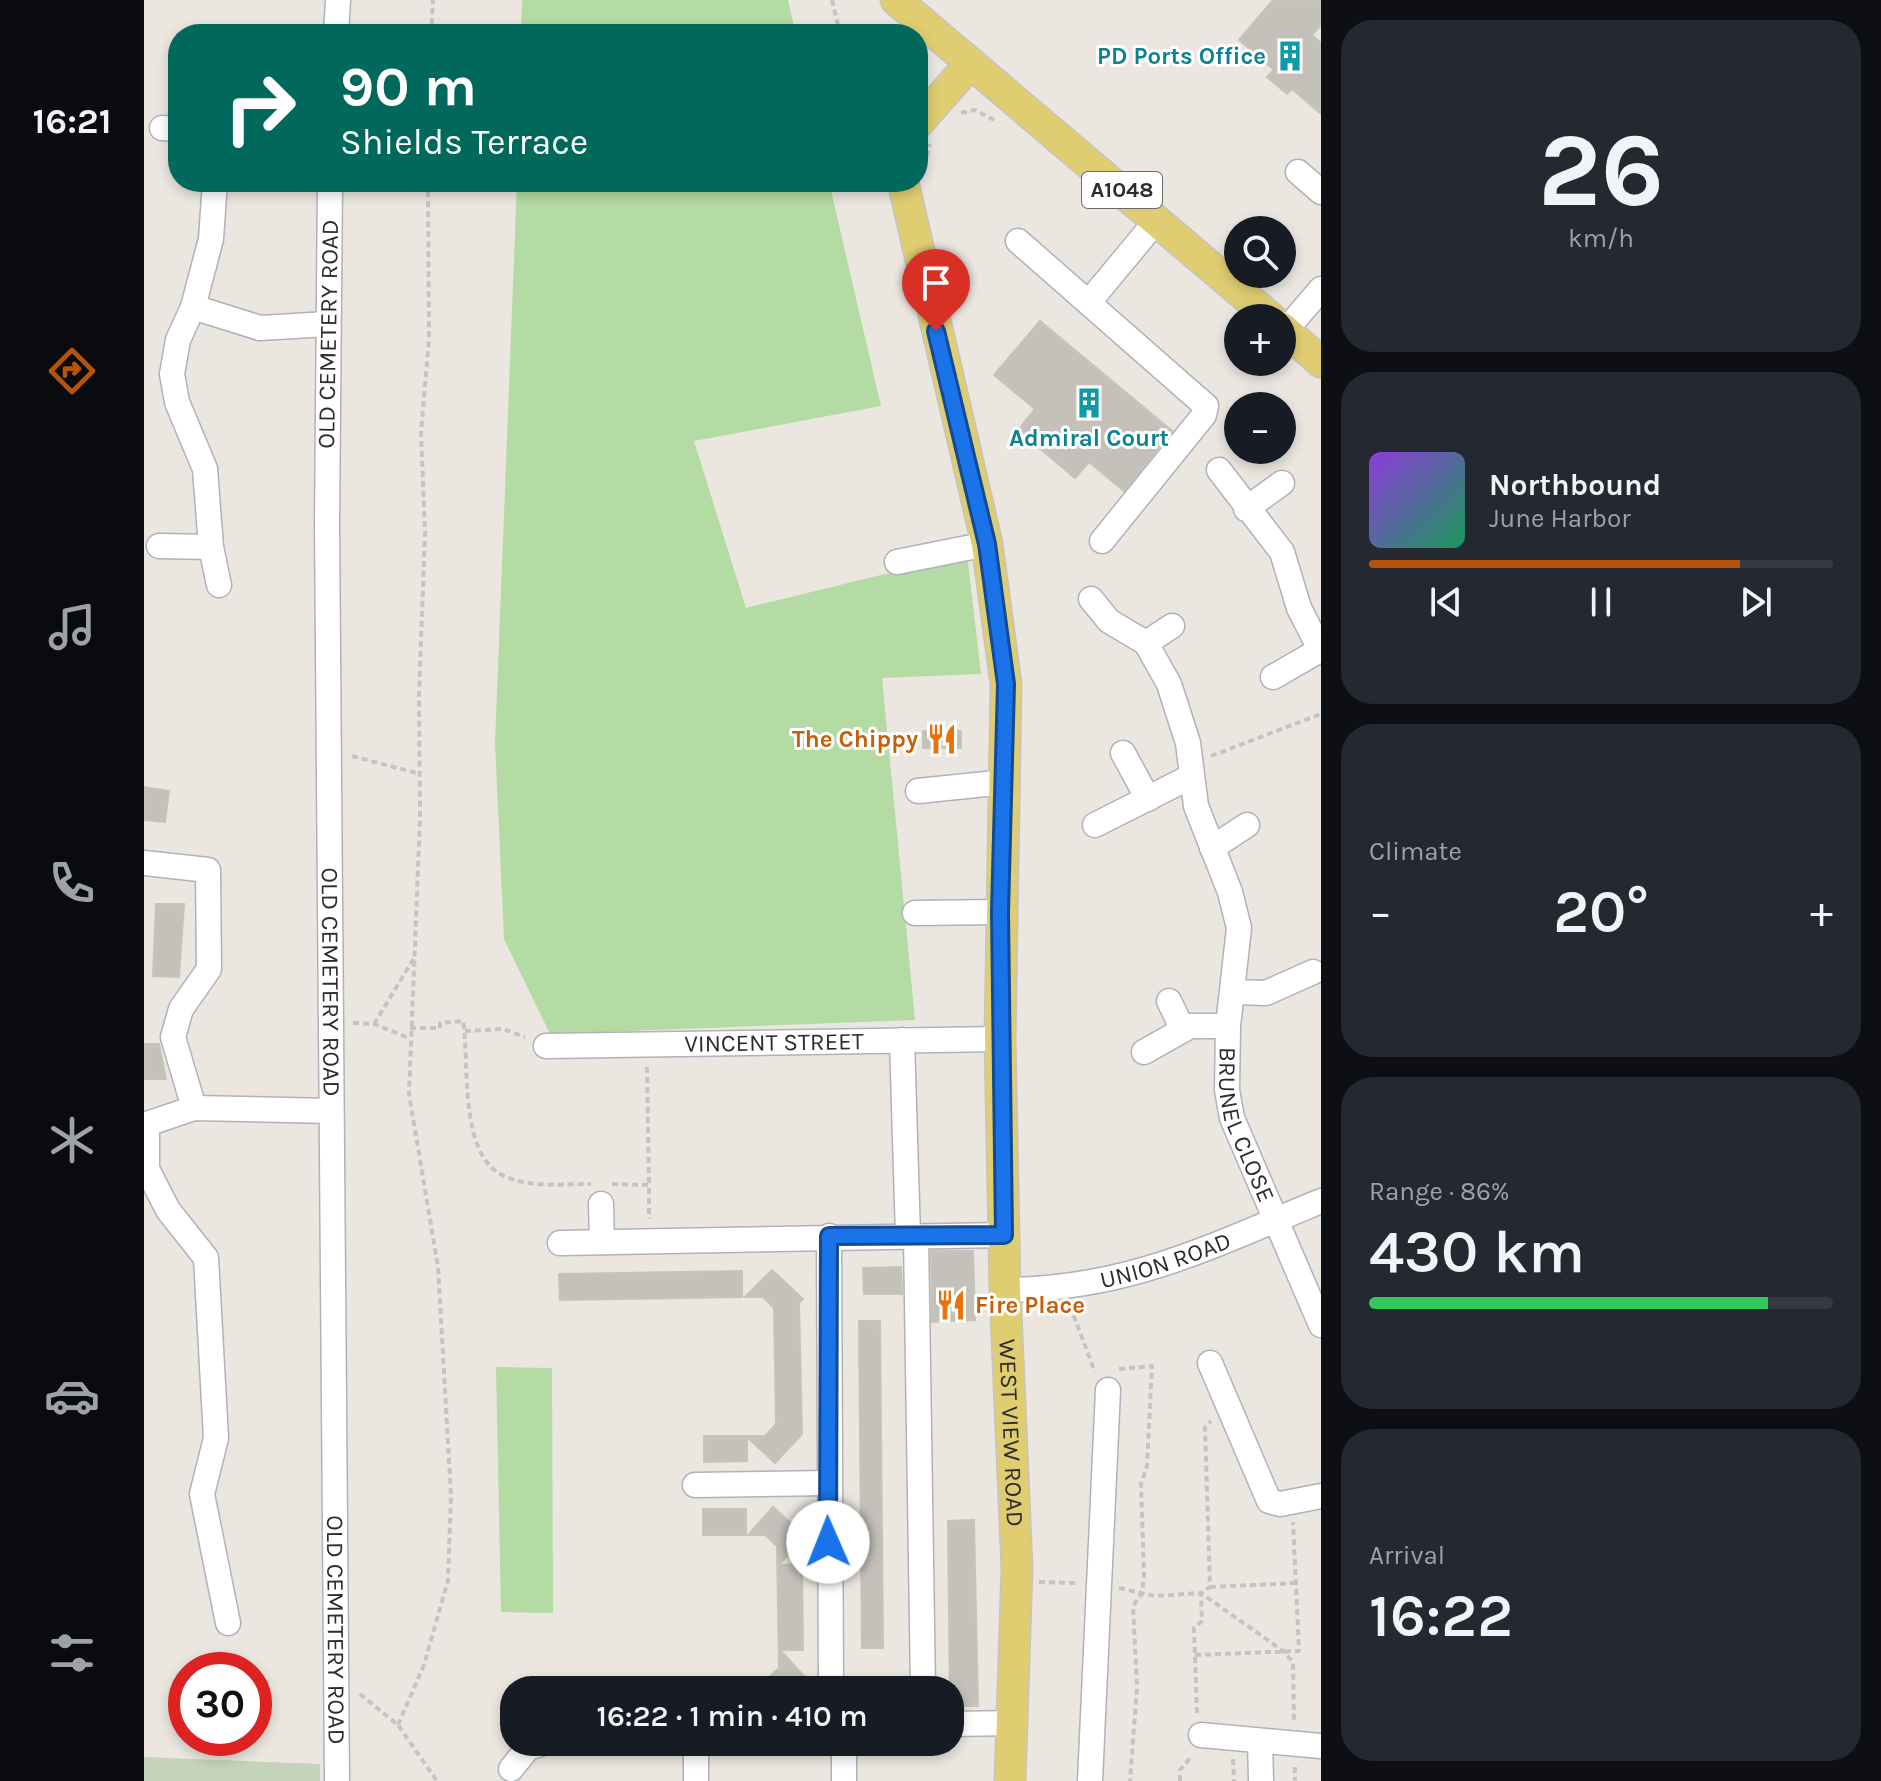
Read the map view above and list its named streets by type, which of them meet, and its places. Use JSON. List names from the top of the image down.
{
  "streets": {
    "main road": ["A1048", "WEST VIEW ROAD"],
    "street": [
      "OLD CEMETERY ROAD",
      "VINCENT STREET",
      "BRUNEL CLOSE",
      "UNION ROAD"
    ]
  },
  "crossings": [
    ["VINCENT STREET", "WEST VIEW ROAD"],
    ["BRUNEL CLOSE", "UNION ROAD"],
    ["UNION ROAD", "WEST VIEW ROAD"]
  ],
  "places": {
    "building": ["PD Ports Office", "Admiral Court"],
    "restaurant": ["The Chippy", "Fire Place"]
  },
  "page": {
    "tabs": "16:21",
    "tile": [
      ["26", "km/h"],
      "Climate",
      ["Range · 86%", "430 km"],
      ["Arrival", "16:22"]
    ],
    "turn": ["90 m", "Shields Terrace"],
    "map_buttons": ["+", "−"],
    "song": ["Northbound", "June Harbor"],
    "heat": ["−", "20°", "+"],
    "limit": "30",
    "trip": "16:22 · 1 min · 410 m"
  }
}
